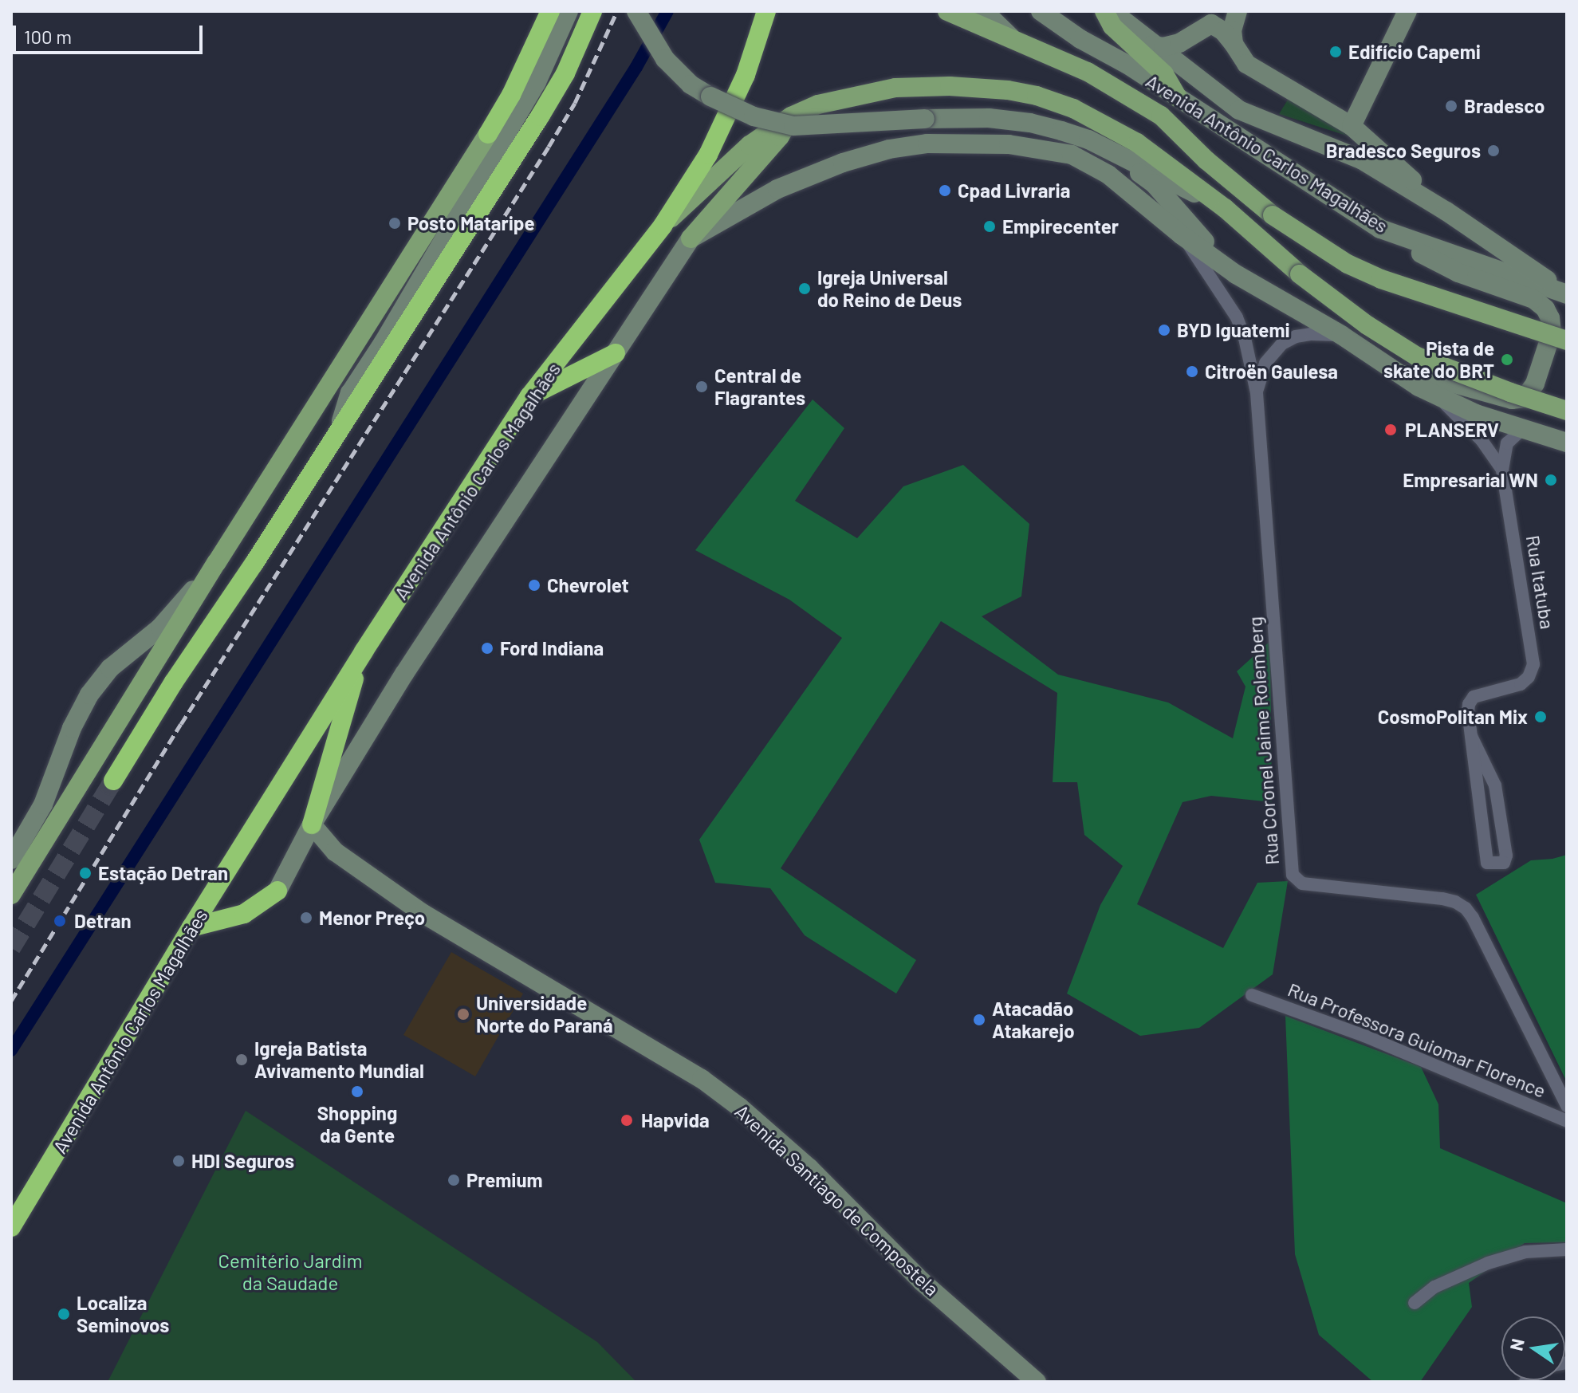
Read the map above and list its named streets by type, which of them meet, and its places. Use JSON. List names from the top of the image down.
{
  "streets": {
    "highway": ["Avenida Antônio Carlos Magalhães"],
    "main road": ["Avenida Santiago de Compostela"],
    "street": ["Rua Itatuba", "Rua Coronel Jaime Rolemberg", "Rua Professora Guiomar Florence"]
  },
  "parks": ["Cemitério Jardim da Saudade"],
  "places": [
    "Edifício Capemi",
    "Bradesco",
    "Bradesco Seguros",
    "Cpad Livraria",
    "Posto Mataripe",
    "Empirecenter",
    "Igreja Universal do Reino de Deus",
    "BYD Iguatemi",
    "Pista de skate do BRT",
    "Citroën Gaulesa",
    "Central de Flagrantes",
    "PLANSERV",
    "Empresarial WN",
    "Chevrolet",
    "Ford Indiana",
    "CosmoPolitan Mix",
    "Estação Detran",
    "Menor Preço",
    "Detran",
    "Universidade Norte do Paraná",
    "Atacadão Atakarejo",
    "Igreja Batista Avivamento Mundial",
    "Shopping da Gente",
    "Hapvida",
    "HDI Seguros",
    "Premium",
    "Localiza Seminovos"
  ],
  "scale_bar": "100 m",
  "north": "left"
}
